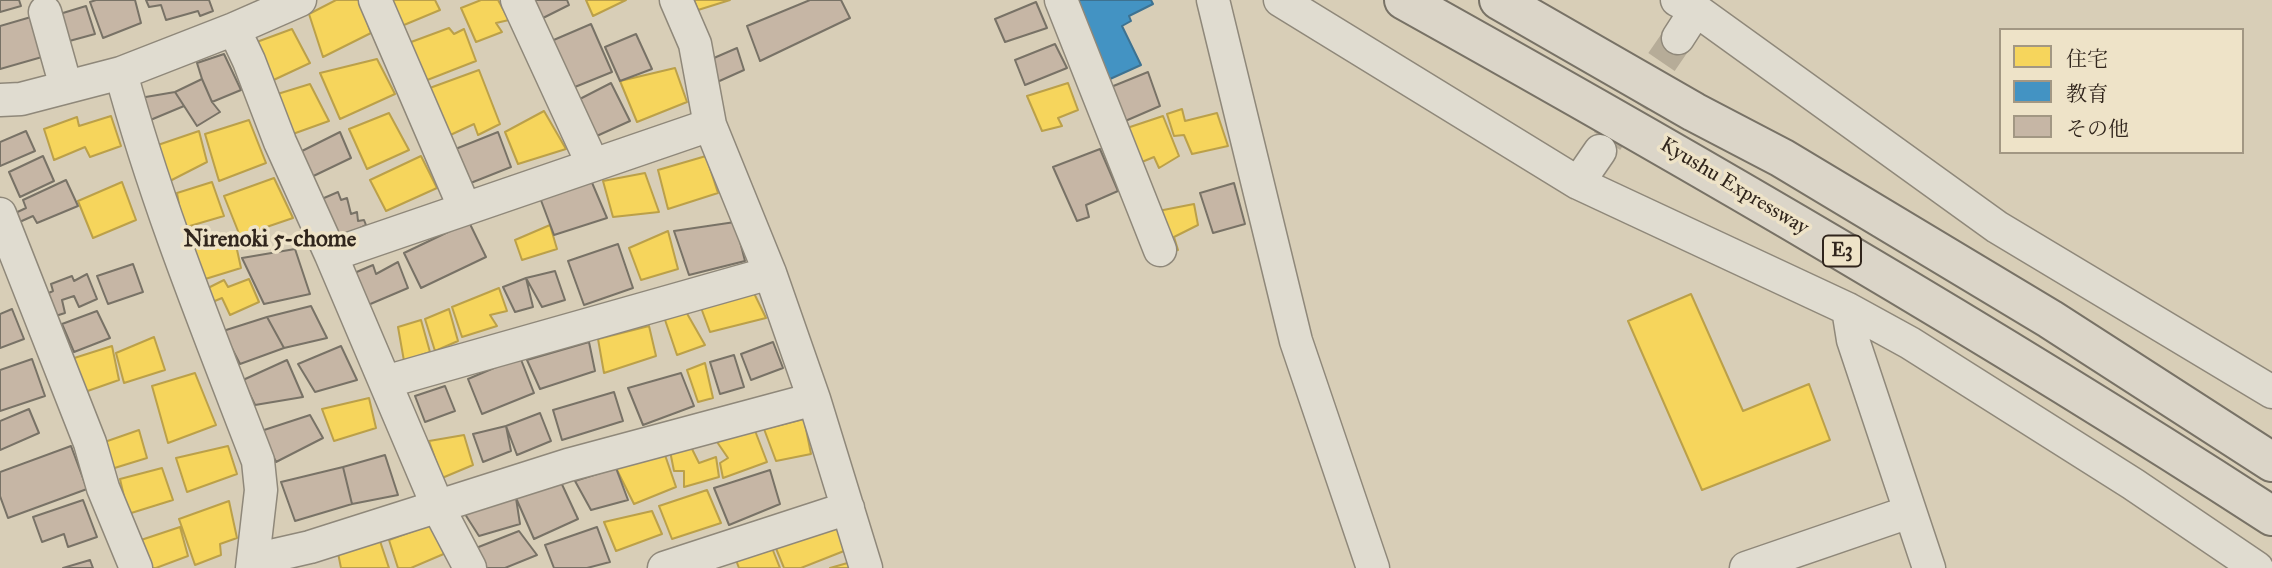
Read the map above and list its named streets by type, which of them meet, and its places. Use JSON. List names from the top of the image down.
{
  "streets": {
    "highway": ["Kyushu Expressway", "E3"]
  },
  "districts": ["Nirenoki 5-chome"],
  "legend": ["住宅", "教育", "その他"]
}
